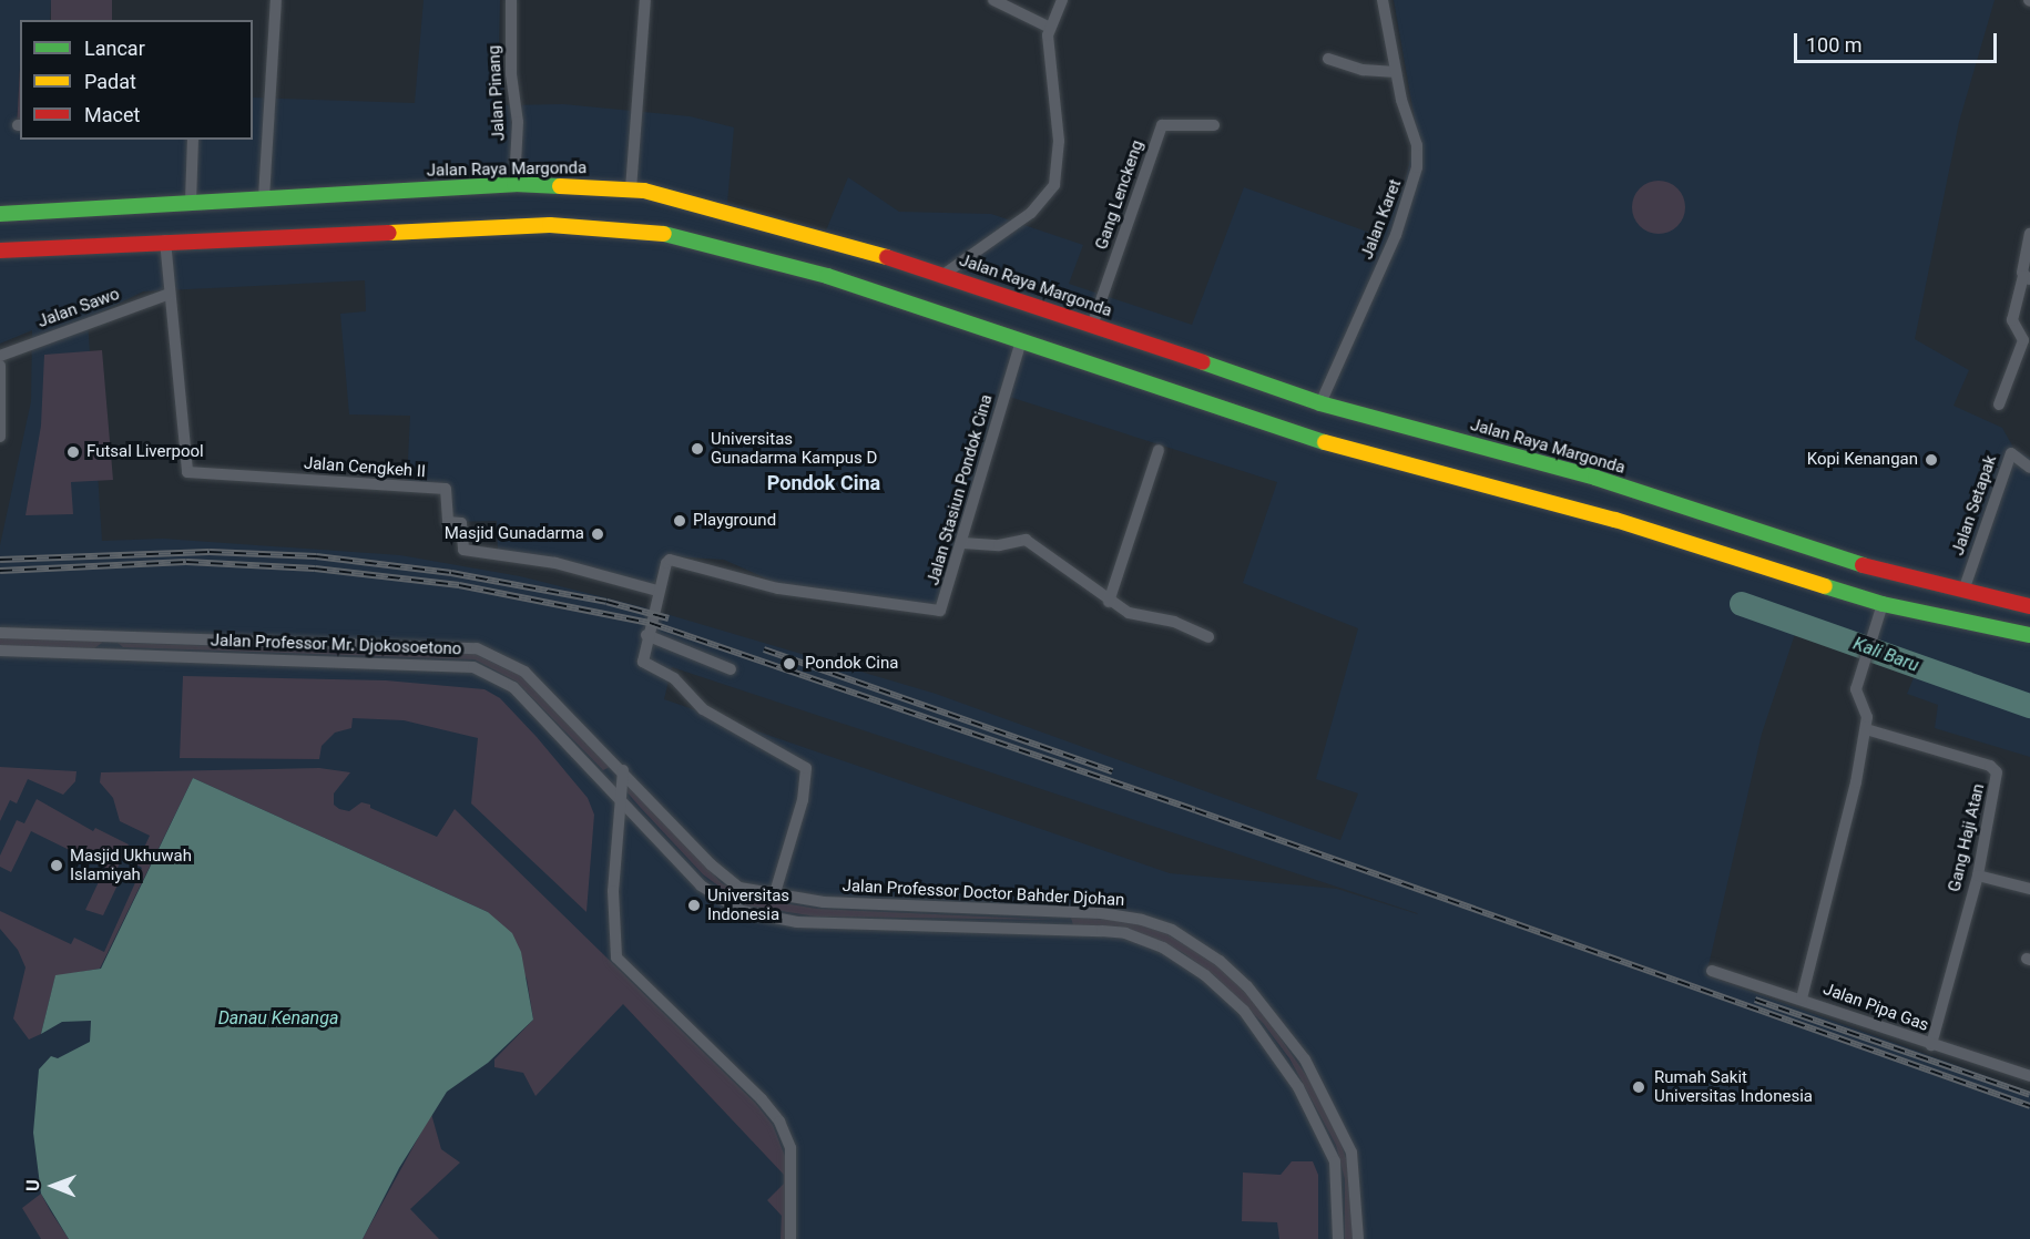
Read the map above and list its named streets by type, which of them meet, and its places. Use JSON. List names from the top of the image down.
{
  "streets": {
    "main road": ["Jalan Raya Margonda"],
    "street": [
      "Jalan Pinang",
      "Gang Lenckeng",
      "Jalan Karet",
      "Jalan Sawo",
      "Jalan Cengkeh II",
      "Jalan Stasiun Pondok Cina",
      "Jalan Setapak",
      "Jalan Professor Mr. Djokosoetono",
      "Gang Haji Atan",
      "Jalan Professor Doctor Bahder Djohan",
      "Jalan Pipa Gas"
    ]
  },
  "crossings": [
    ["Jalan Pinang", "Jalan Raya Margonda"],
    ["Jalan Raya Margonda", "Gang Lenckeng"],
    ["Jalan Raya Margonda", "Jalan Karet"],
    ["Jalan Raya Margonda", "Jalan Setapak"],
    ["Jalan Sawo", "Jalan Cengkeh II"],
    ["Jalan Cengkeh II", "Jalan Stasiun Pondok Cina"],
    ["Jalan Stasiun Pondok Cina", "Jalan Professor Doctor Bahder Djohan"],
    ["Jalan Professor Mr. Djokosoetono", "Jalan Professor Doctor Bahder Djohan"],
    ["Gang Haji Atan", "Jalan Pipa Gas"]
  ],
  "districts": ["Pondok Cina"],
  "water": ["Kali Baru", "Danau Kenanga"],
  "places": [
    "Universitas Gunadarma Kampus D",
    "Futsal Liverpool",
    "Kopi Kenangan",
    "Playground",
    "Masjid Gunadarma",
    "Pondok Cina",
    "Masjid Ukhuwah Islamiyah",
    "Universitas Indonesia",
    "Rumah Sakit Universitas Indonesia"
  ],
  "legend": ["Lancar", "Padat", "Macet"],
  "scale_bar": "100 m",
  "north": "left"
}
